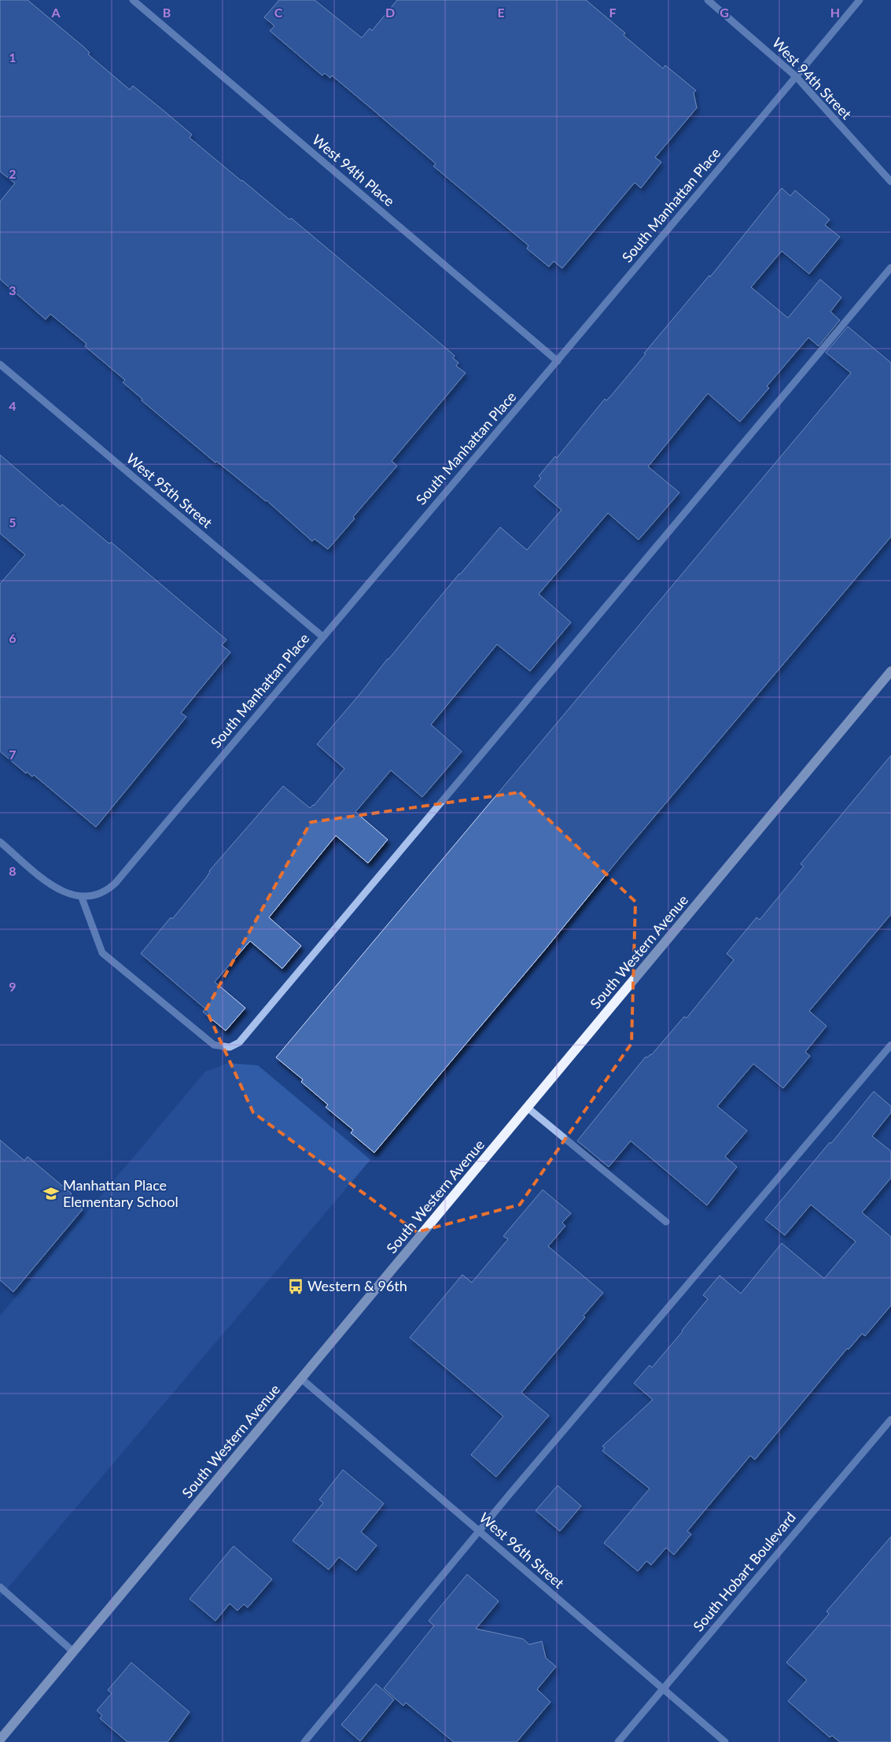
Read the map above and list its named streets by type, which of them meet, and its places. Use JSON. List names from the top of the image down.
{
  "streets": {
    "main road": ["South Western Avenue"],
    "street": [
      "West 94th Street",
      "West 94th Place",
      "South Manhattan Place",
      "West 95th Street",
      "West 96th Street",
      "South Hobart Boulevard"
    ]
  },
  "crossings": [
    ["West 94th Street", "South Manhattan Place"],
    ["West 94th Place", "South Manhattan Place"],
    ["South Manhattan Place", "West 95th Street"],
    ["South Western Avenue", "West 96th Street"],
    ["West 96th Street", "South Hobart Boulevard"]
  ],
  "places": {
    "school or university": ["Manhattan Place Elementary School"],
    "bus stop": ["Western & 96th"]
  },
  "grid": {
    "columns": [
      "A",
      "B",
      "C",
      "D",
      "E",
      "F",
      "G",
      "H"
    ],
    "rows": [
      "1",
      "2",
      "3",
      "4",
      "5",
      "6",
      "7",
      "8",
      "9"
    ]
  }
}
